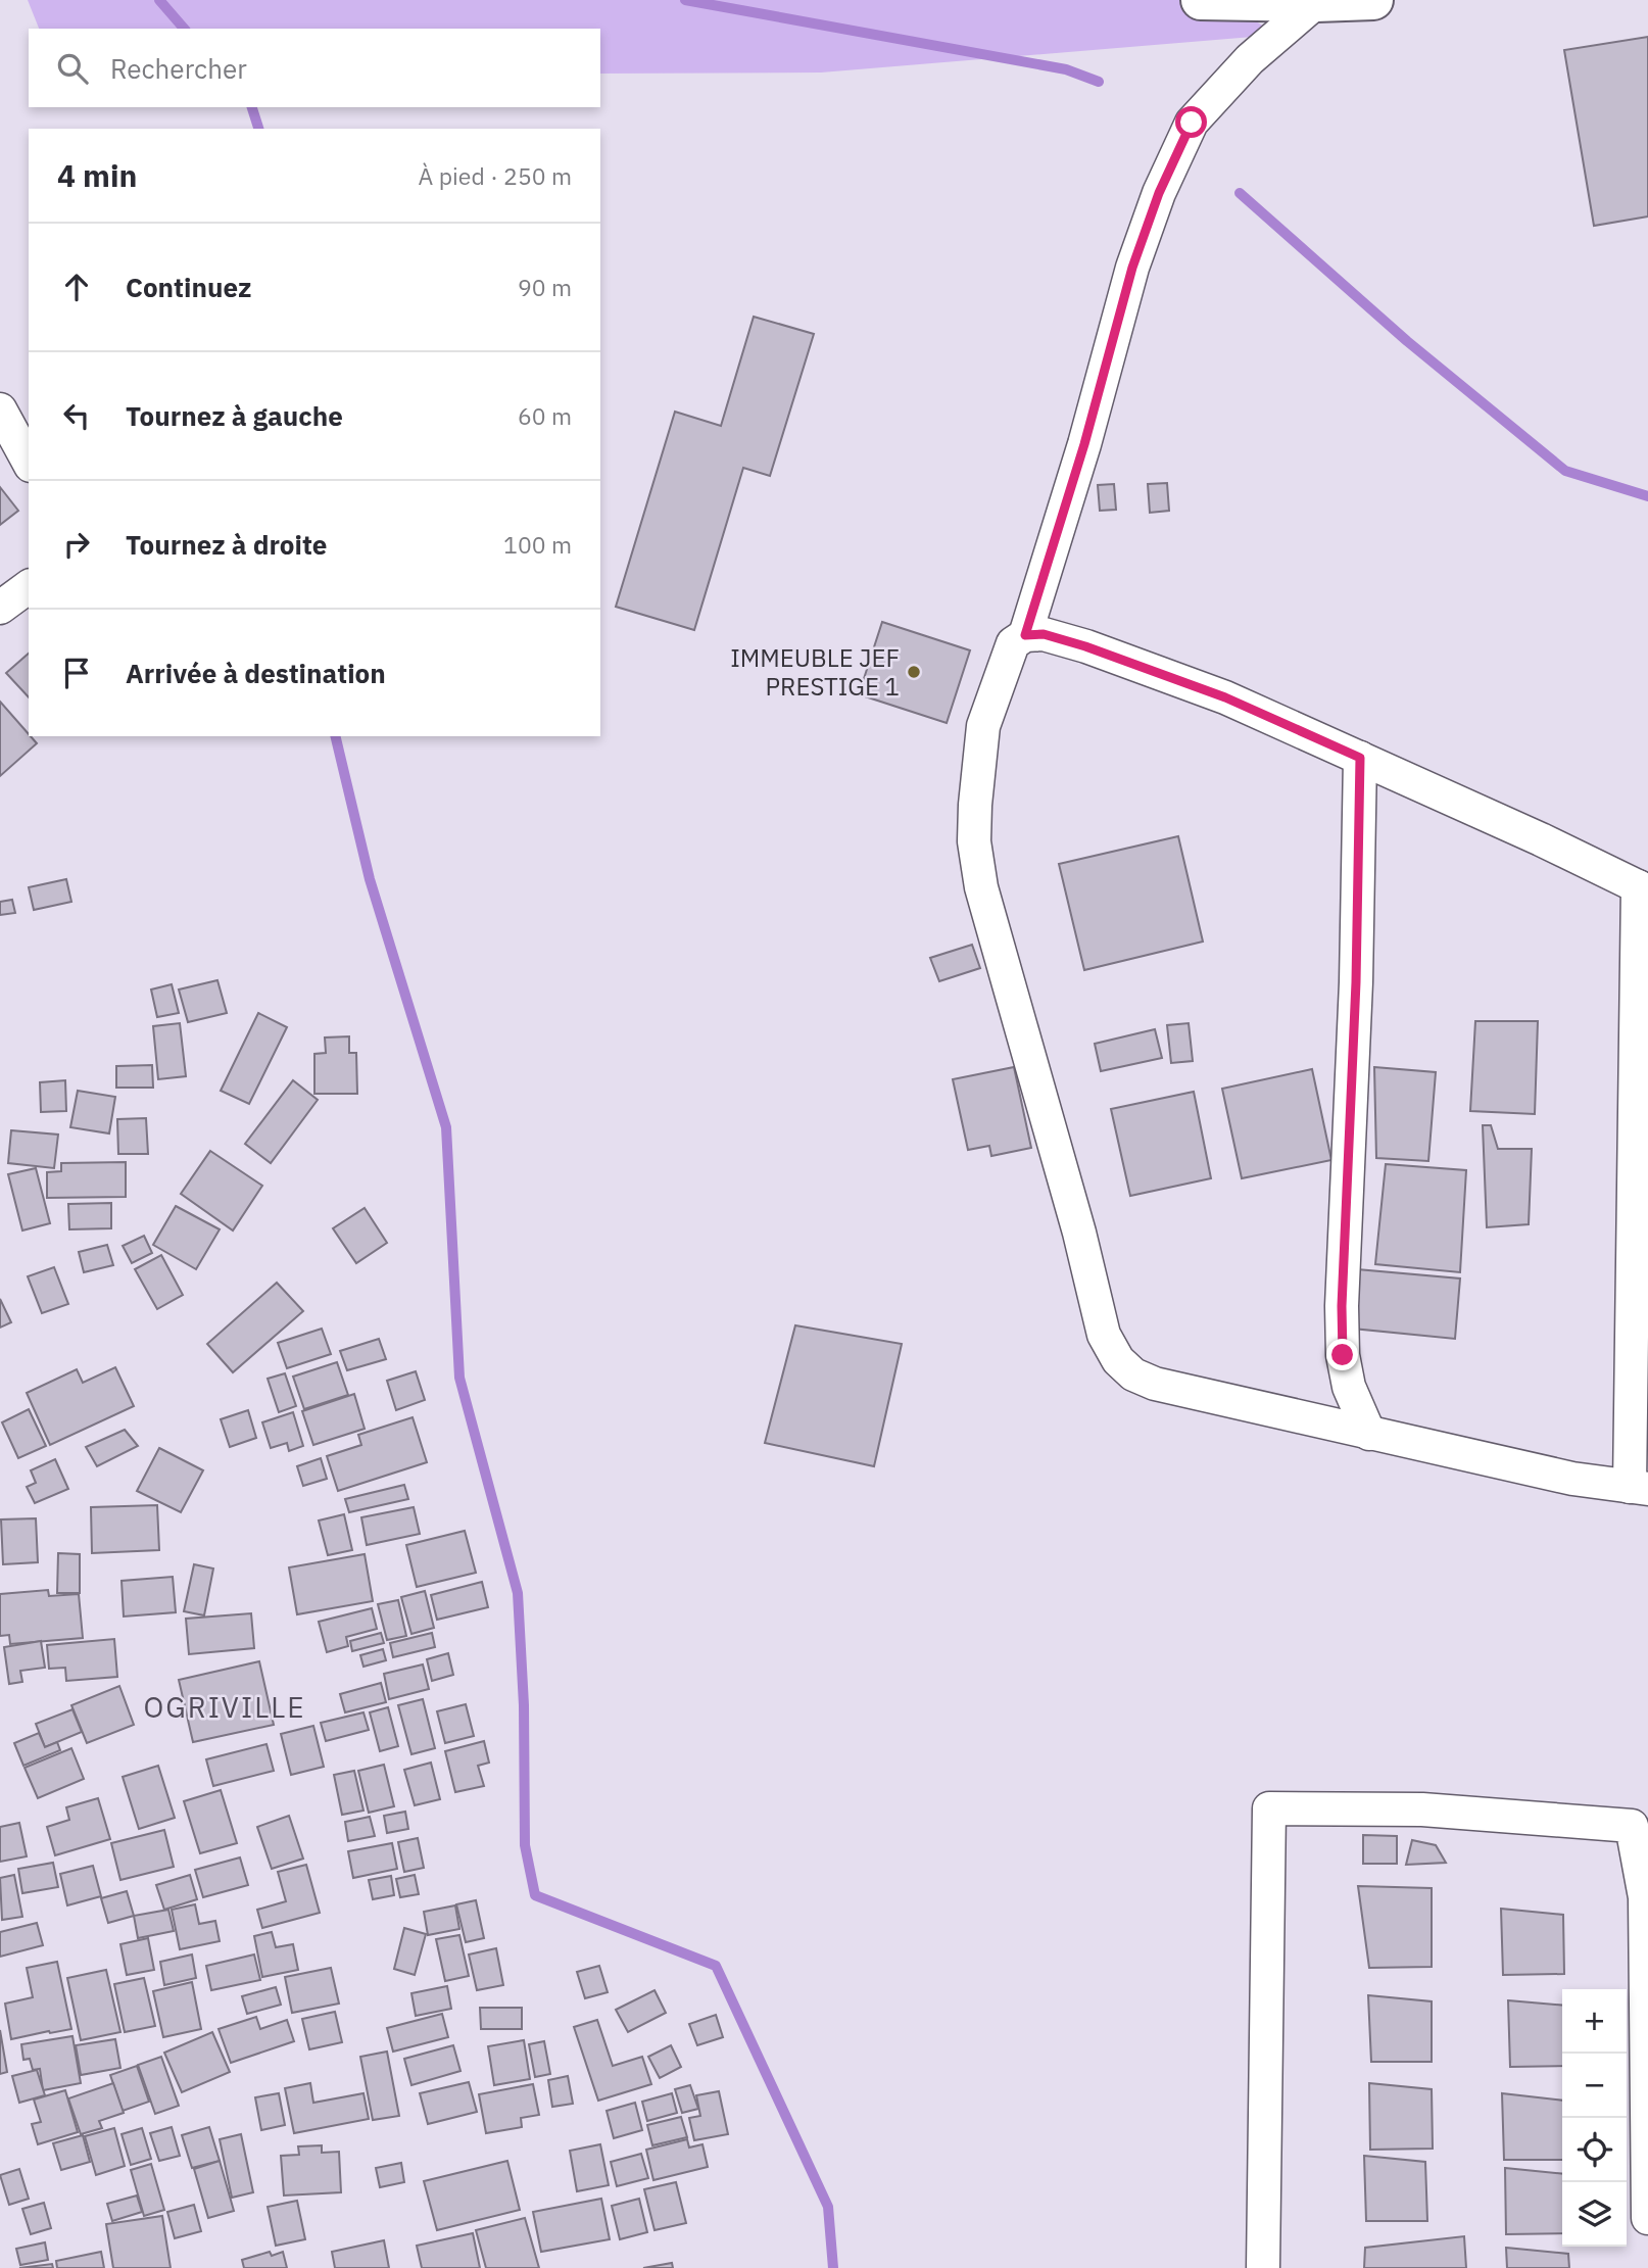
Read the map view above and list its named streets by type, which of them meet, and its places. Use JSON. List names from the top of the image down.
{
  "districts": ["OGRIVILLE"],
  "places": ["IMMEUBLE JEF PRESTIGE 1"],
  "page": {
    "search": "Rechercher",
    "heading": ["4 min", "À pied · 250 m"],
    "list": [
      ["Continuez", "90 m"],
      ["Tournez à gauche", "60 m"],
      ["Tournez à droite", "100 m"],
      "Arrivée à destination"
    ],
    "map_buttons": ["+", "−"]
  }
}
